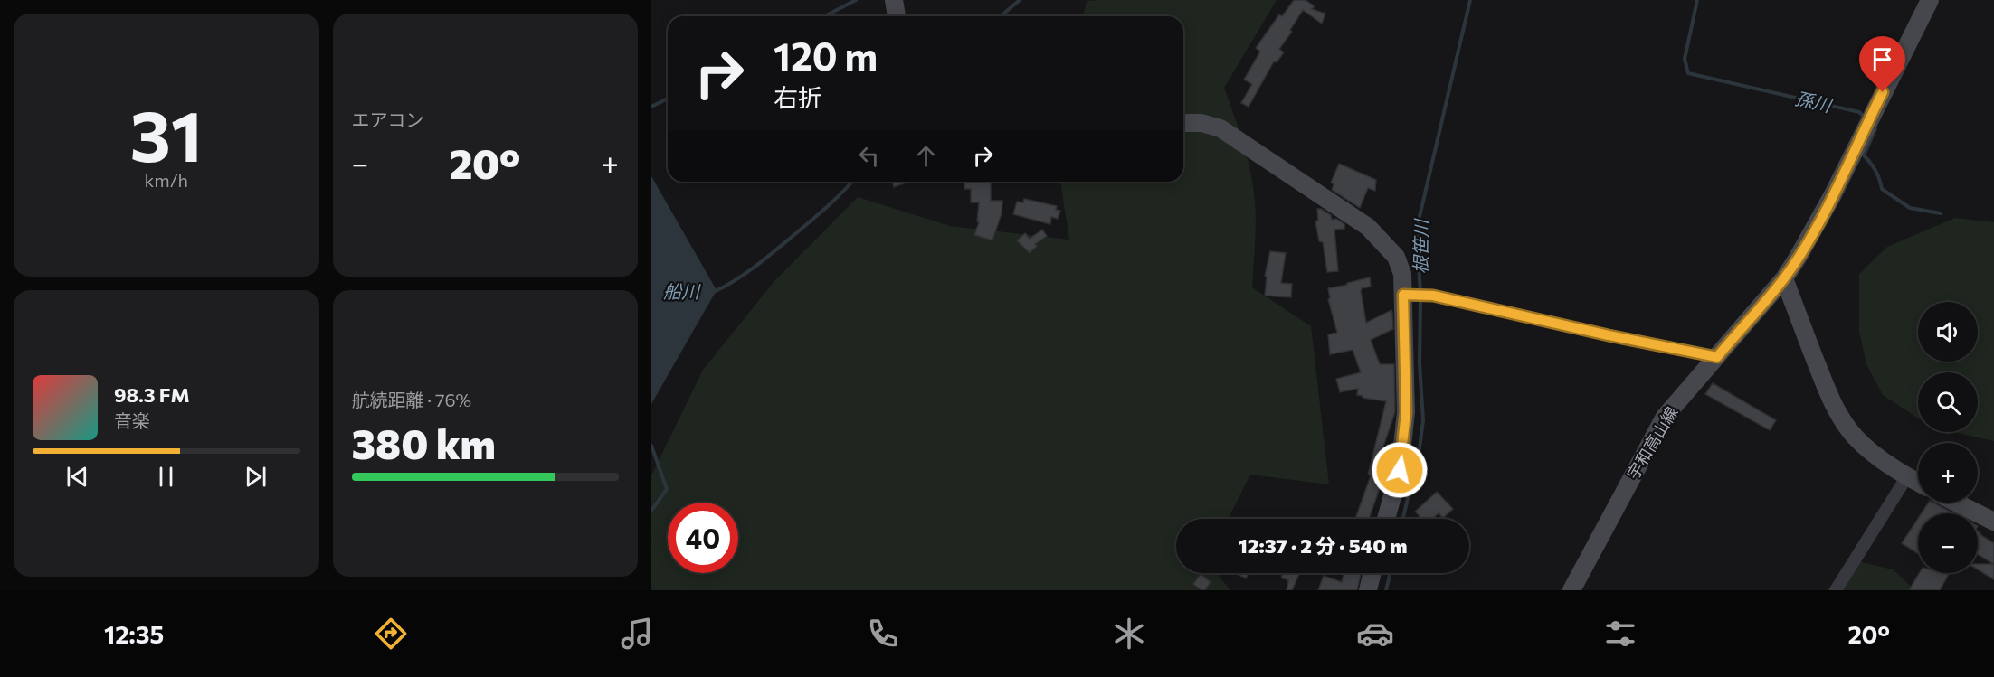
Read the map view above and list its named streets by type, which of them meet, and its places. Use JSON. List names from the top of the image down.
{
  "streets": {
    "street": ["宇和高山線"]
  },
  "water": ["孫川", "根笹川", "船川"],
  "page": {
    "tile": [
      ["31", "km/h"],
      "エアコン",
      ["航続距離 · 76%", "380 km"]
    ],
    "turn": ["120 m", "右折"],
    "heat": ["−", "20°", "+"],
    "map_buttons": ["+", "−"],
    "song": ["98.3 FM", "音楽"],
    "limit": "40",
    "trip": "12:37 · 2 分 · 540 m",
    "tabs": ["12:35", "20°"]
  }
}
